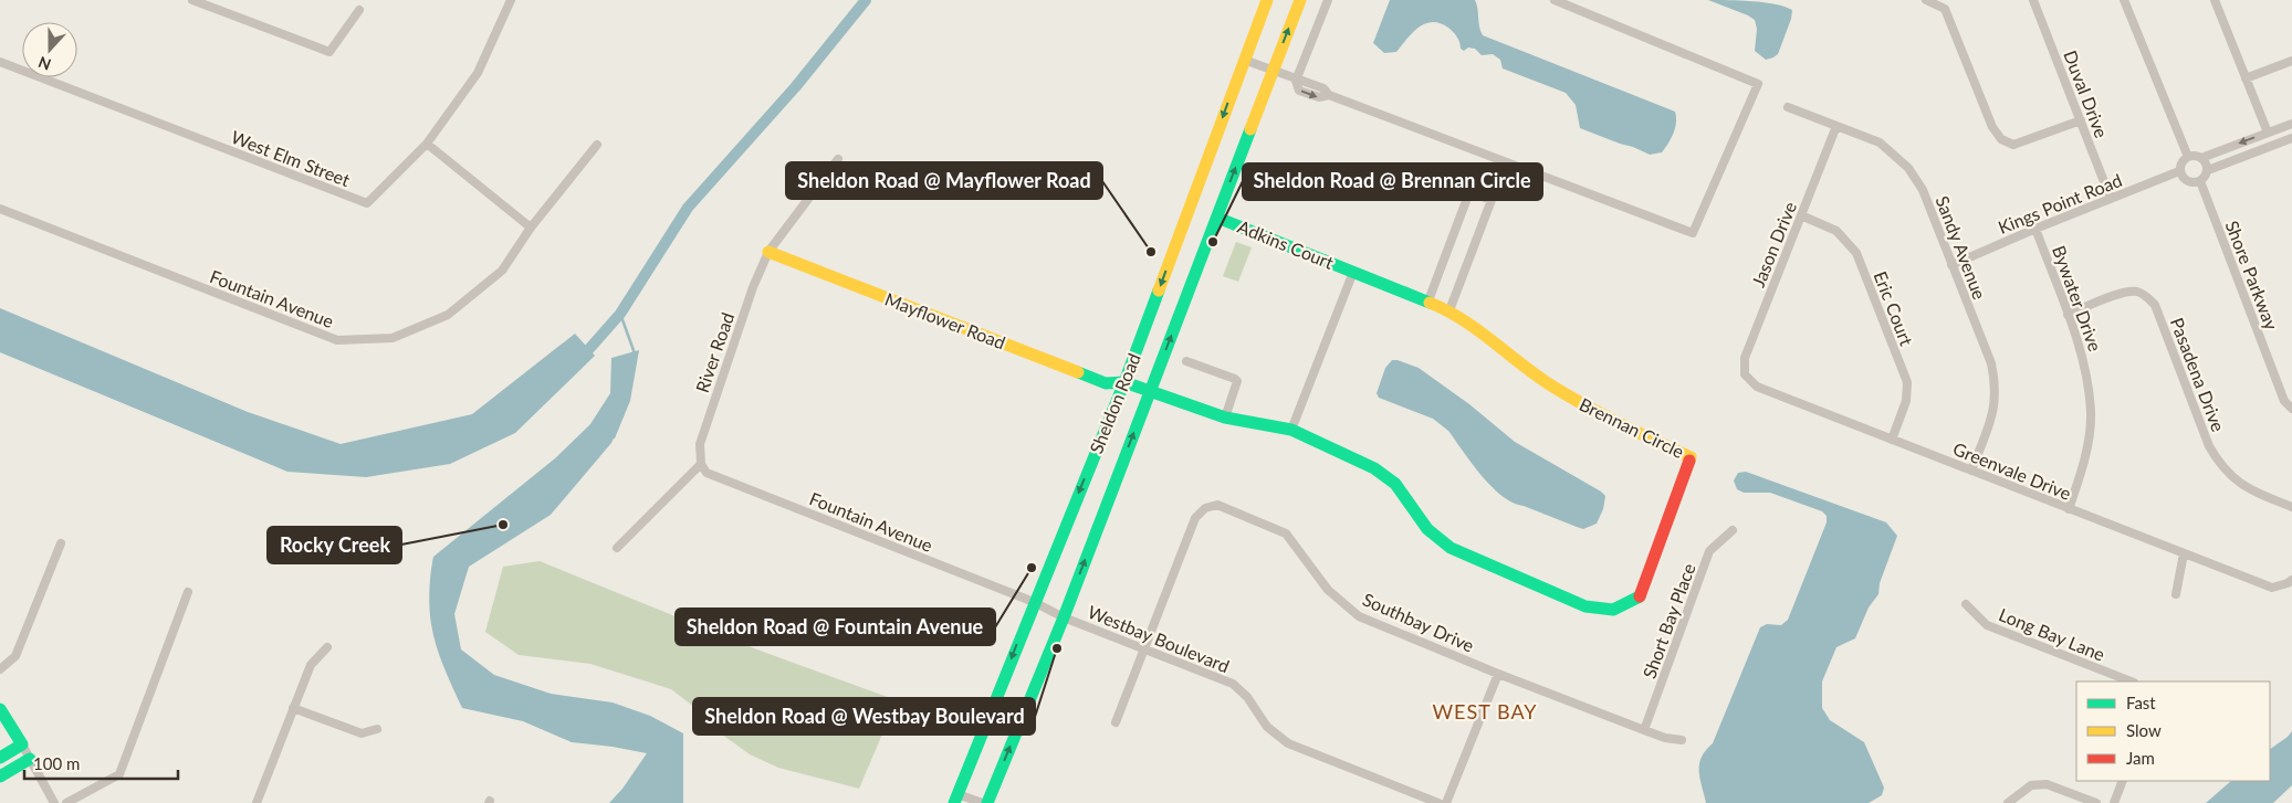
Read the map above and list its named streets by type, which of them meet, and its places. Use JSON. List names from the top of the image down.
{
  "streets": {
    "street": [
      "Duval Drive",
      "West Elm Street",
      "Kings Point Road",
      "Adkins Court",
      "Jason Drive",
      "Sandy Avenue",
      "Shore Parkway",
      "Fountain Avenue",
      "Bywater Drive",
      "Eric Court",
      "Mayflower Road",
      "River Road",
      "Pasadena Drive",
      "Sheldon Road",
      "Brennan Circle",
      "Greenvale Drive",
      "Short Bay Place",
      "Southbay Drive",
      "Long Bay Lane",
      "Westbay Boulevard"
    ]
  },
  "crossings": [
    ["Duval Drive", "Kings Point Road"],
    ["Kings Point Road", "Sandy Avenue"],
    ["Kings Point Road", "Shore Parkway"],
    ["Kings Point Road", "Bywater Drive"],
    ["Adkins Court", "Sheldon Road"],
    ["Adkins Court", "Brennan Circle"],
    ["Jason Drive", "Sandy Avenue"],
    ["Jason Drive", "Eric Court"],
    ["Jason Drive", "Greenvale Drive"],
    ["Sandy Avenue", "Greenvale Drive"],
    ["Fountain Avenue", "River Road"],
    ["Fountain Avenue", "Sheldon Road"],
    ["Fountain Avenue", "Westbay Boulevard"],
    ["Bywater Drive", "Pasadena Drive"],
    ["Bywater Drive", "Greenvale Drive"],
    ["Eric Court", "Greenvale Drive"],
    ["Mayflower Road", "River Road"],
    ["Mayflower Road", "Sheldon Road"],
    ["Mayflower Road", "Brennan Circle"],
    ["Sheldon Road", "Brennan Circle"],
    ["Sheldon Road", "Westbay Boulevard"],
    ["Short Bay Place", "Southbay Drive"],
    ["Southbay Drive", "Westbay Boulevard"]
  ],
  "districts": ["WEST BAY"],
  "places": [
    "Sheldon Road @ Brennan Circle",
    "Sheldon Road @ Mayflower Road",
    "Rocky Creek",
    "Sheldon Road @ Fountain Avenue",
    "Sheldon Road @ Westbay Boulevard"
  ],
  "legend": ["Fast", "Slow", "Jam"],
  "scale_bar": "100 m",
  "north": "bottom"
}
